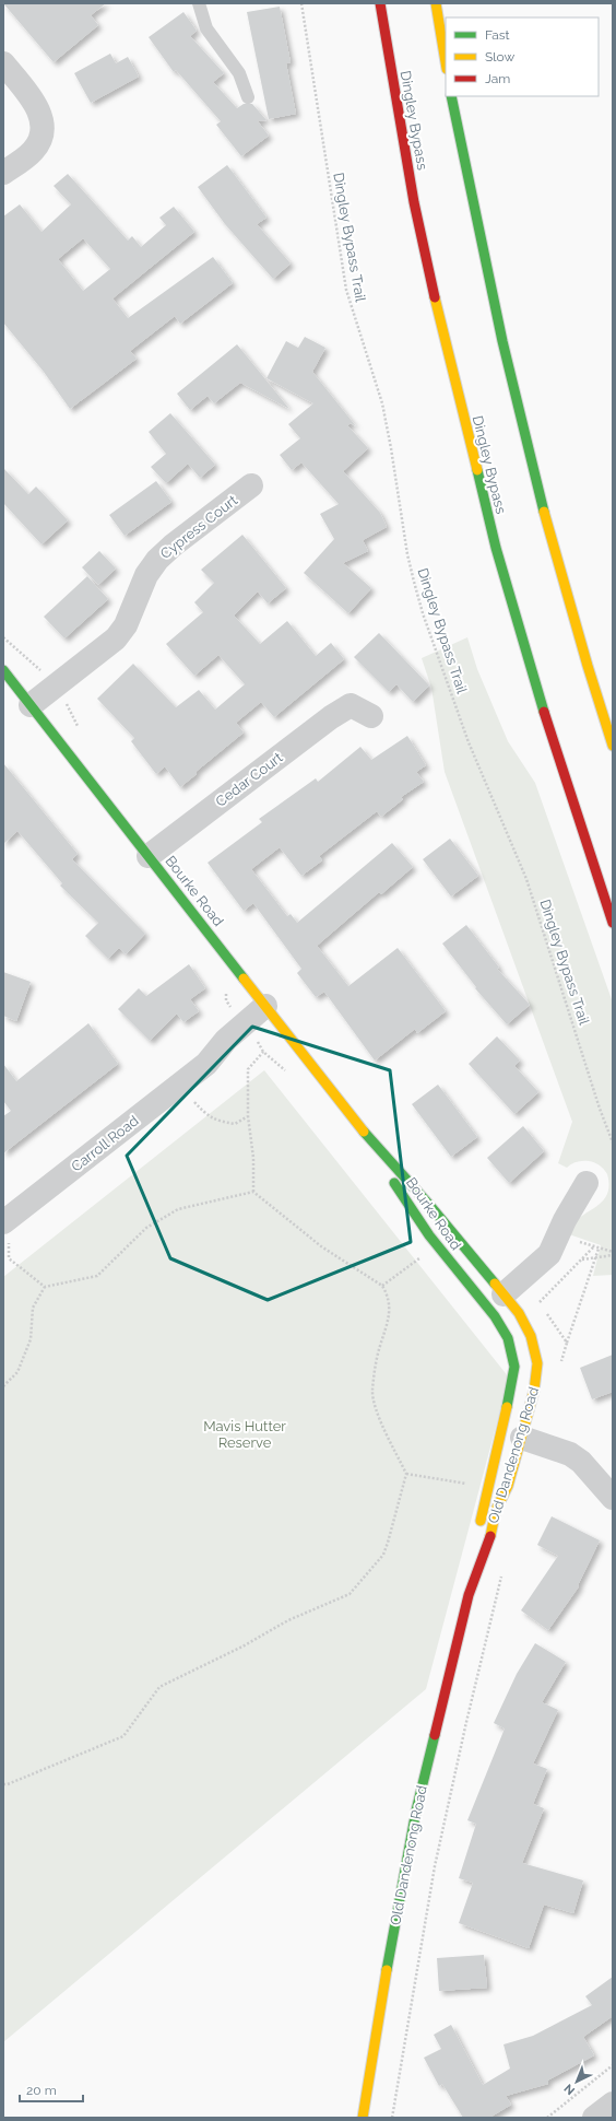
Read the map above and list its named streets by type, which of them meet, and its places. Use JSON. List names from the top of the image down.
{
  "streets": {
    "main road": ["Dingley Bypass", "Bourke Road", "Old Dandenong Road"],
    "street": ["Cypress Court", "Cedar Court", "Carroll Road"],
    "path": ["Dingley Bypass Trail"]
  },
  "crossings": [
    ["Cypress Court", "Bourke Road"],
    ["Cedar Court", "Bourke Road"],
    ["Bourke Road", "Carroll Road"],
    ["Bourke Road", "Old Dandenong Road"]
  ],
  "parks": ["Mavis Hutter Reserve"],
  "legend": ["Fast", "Slow", "Jam"],
  "scale_bar": "20 m",
  "north": "bottom left"
}
